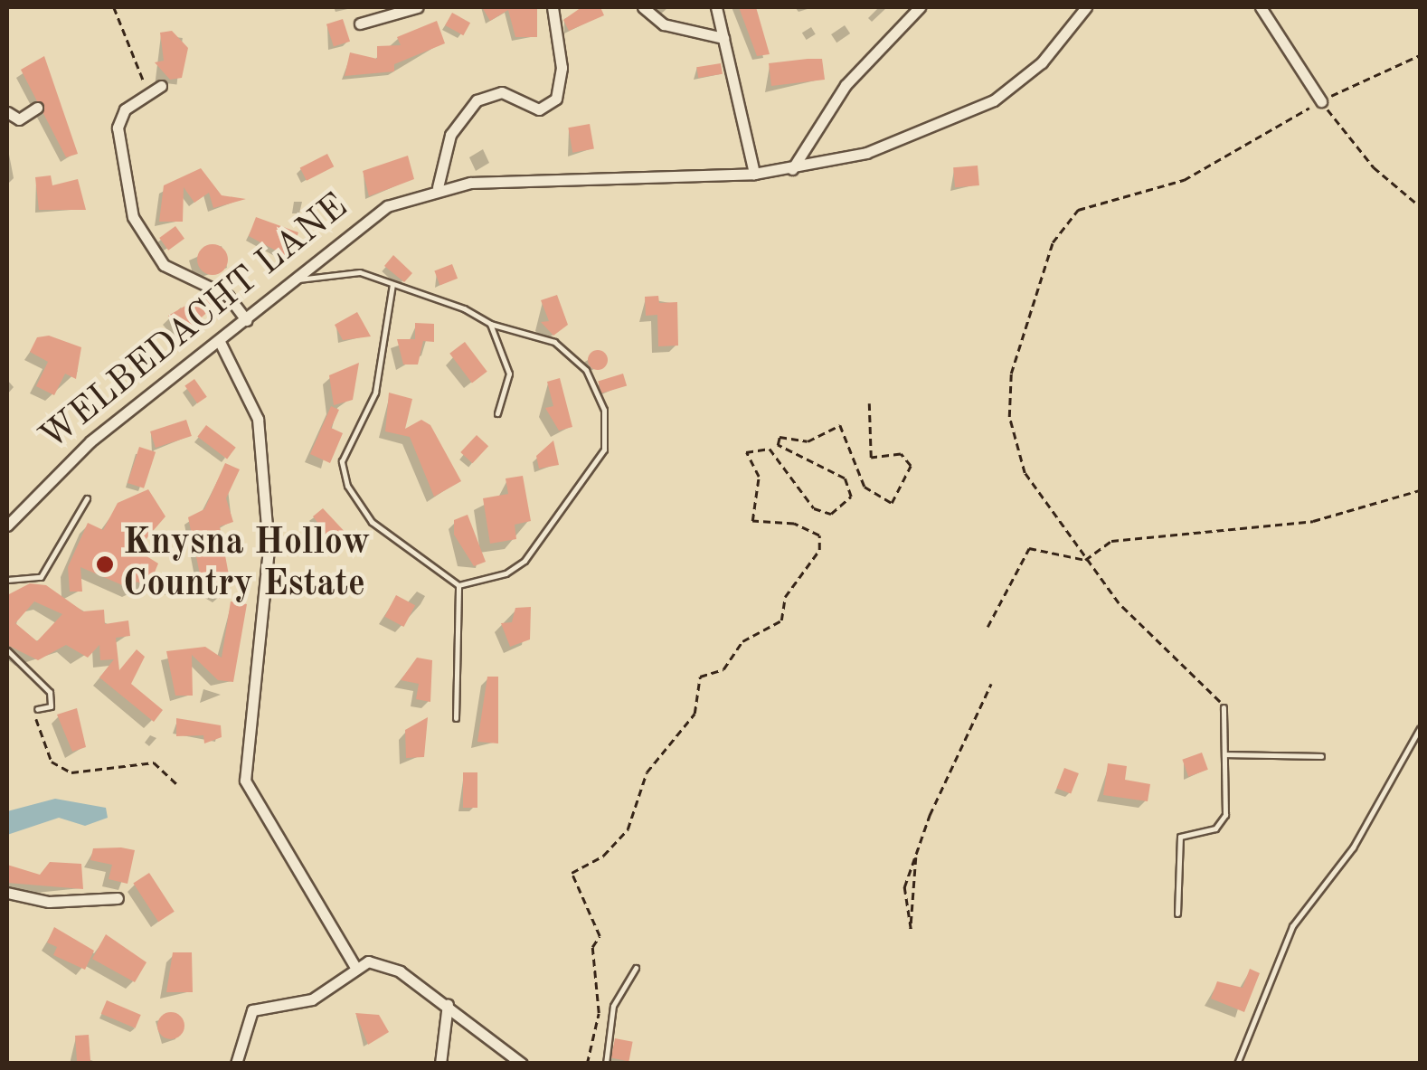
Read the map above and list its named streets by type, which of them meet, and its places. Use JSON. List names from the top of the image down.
{
  "streets": {
    "street": ["WELBEDACHT LANE"]
  },
  "places": ["Knysna Hollow Country Estate"]
}
